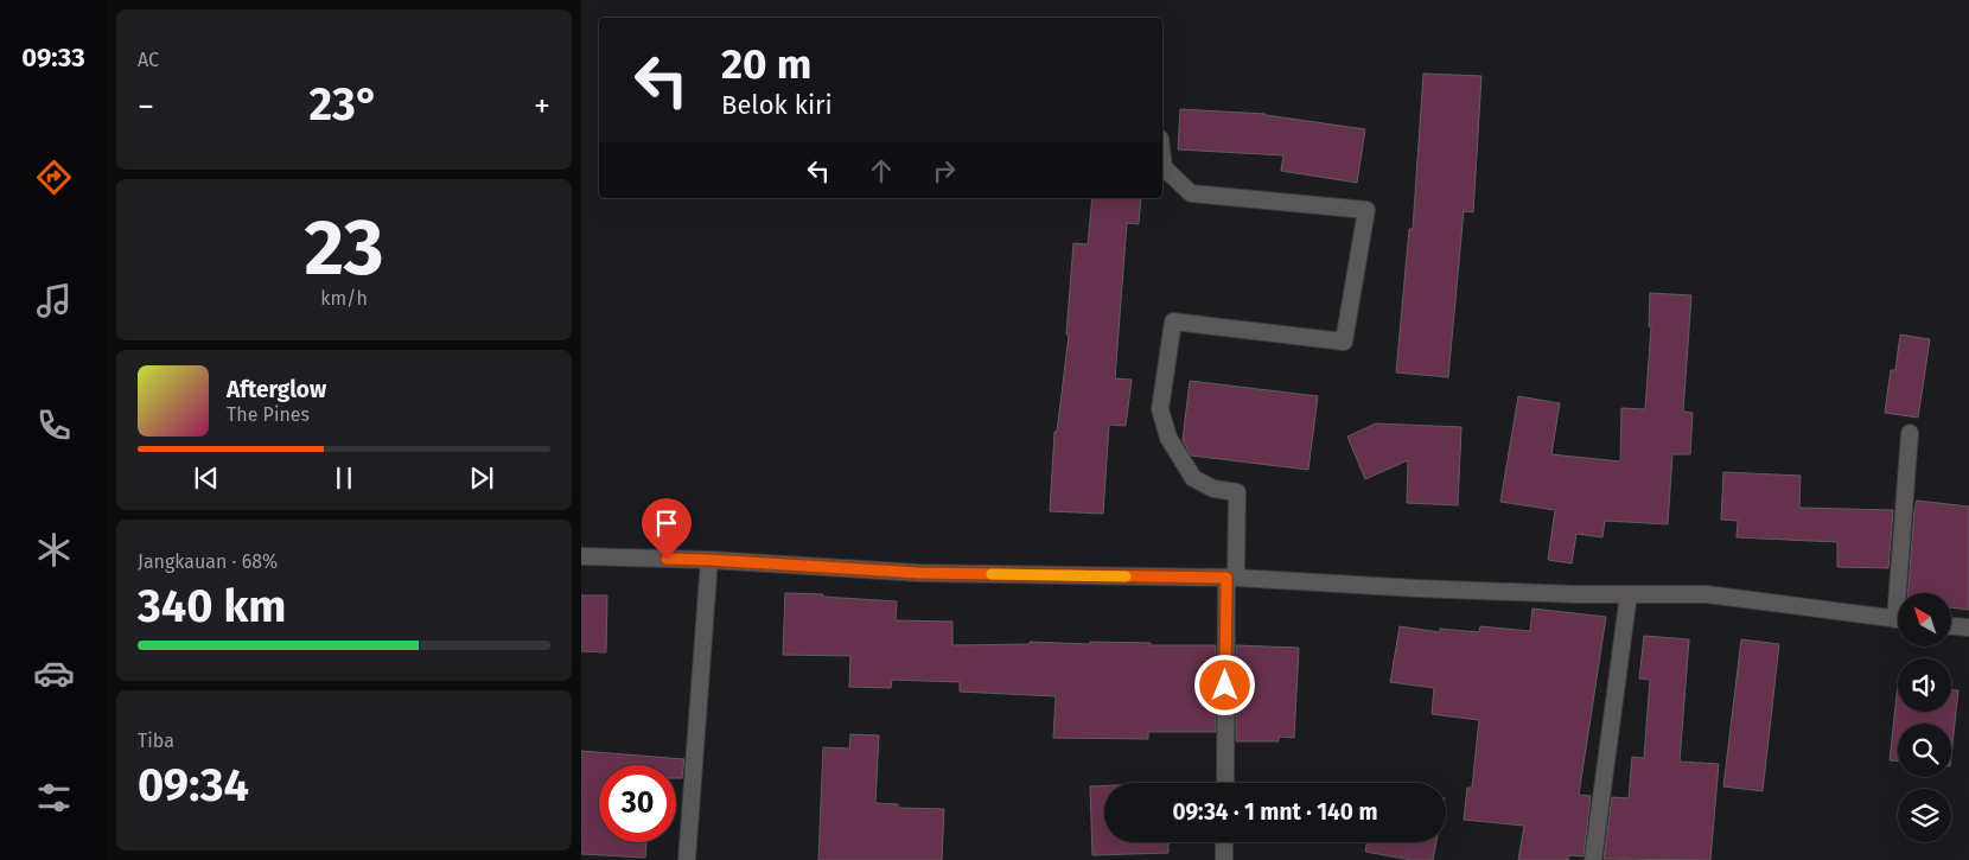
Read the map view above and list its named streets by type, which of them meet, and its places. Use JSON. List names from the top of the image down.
{
  "north": "top left",
  "page": {
    "tabs": "09:33",
    "tile": [
      "AC",
      ["23", "km/h"],
      ["Jangkauan · 68%", "340 km"],
      ["Tiba", "09:34"]
    ],
    "turn": ["20 m", "Belok kiri"],
    "heat": ["−", "23°", "+"],
    "song": ["Afterglow", "The Pines"],
    "limit": "30",
    "trip": "09:34 · 1 mnt · 140 m"
  }
}
